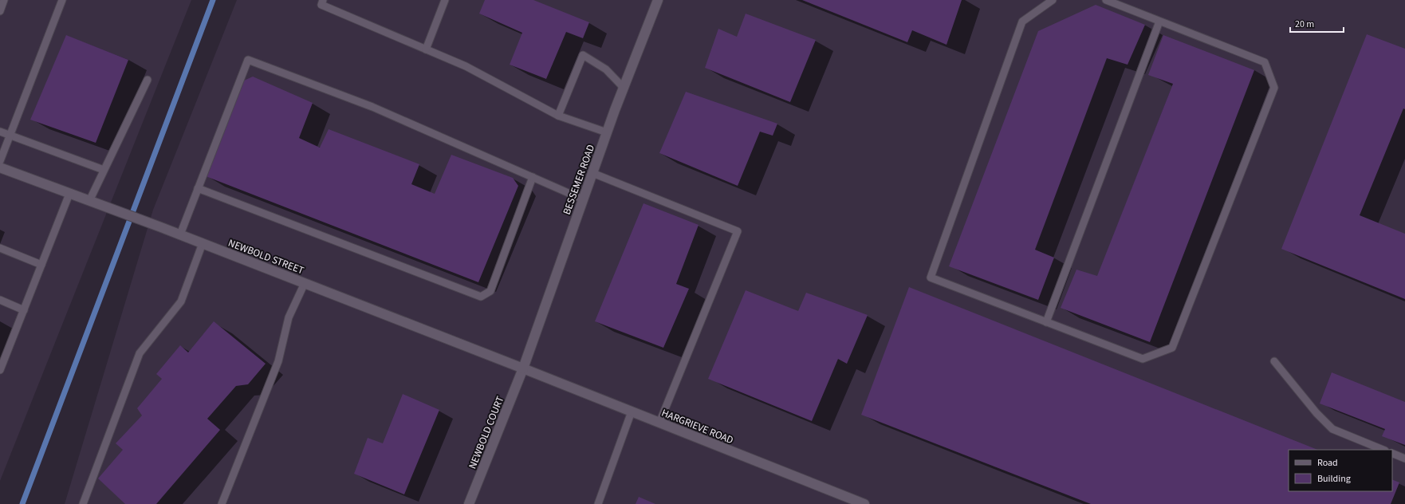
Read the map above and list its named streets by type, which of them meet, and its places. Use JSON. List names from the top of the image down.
{
  "streets": {
    "street": [
      "BESSEMER ROAD",
      "NEWBOLD STREET",
      "HARGRIEVE ROAD",
      "NEWBOLD COURT"
    ]
  },
  "crossings": [
    ["BESSEMER ROAD", "NEWBOLD STREET"],
    ["BESSEMER ROAD", "HARGRIEVE ROAD"],
    ["BESSEMER ROAD", "NEWBOLD COURT"],
    ["NEWBOLD STREET", "HARGRIEVE ROAD"],
    ["NEWBOLD STREET", "NEWBOLD COURT"],
    ["HARGRIEVE ROAD", "NEWBOLD COURT"]
  ],
  "legend": ["Road", "Building"],
  "scale_bar": "20 m"
}
